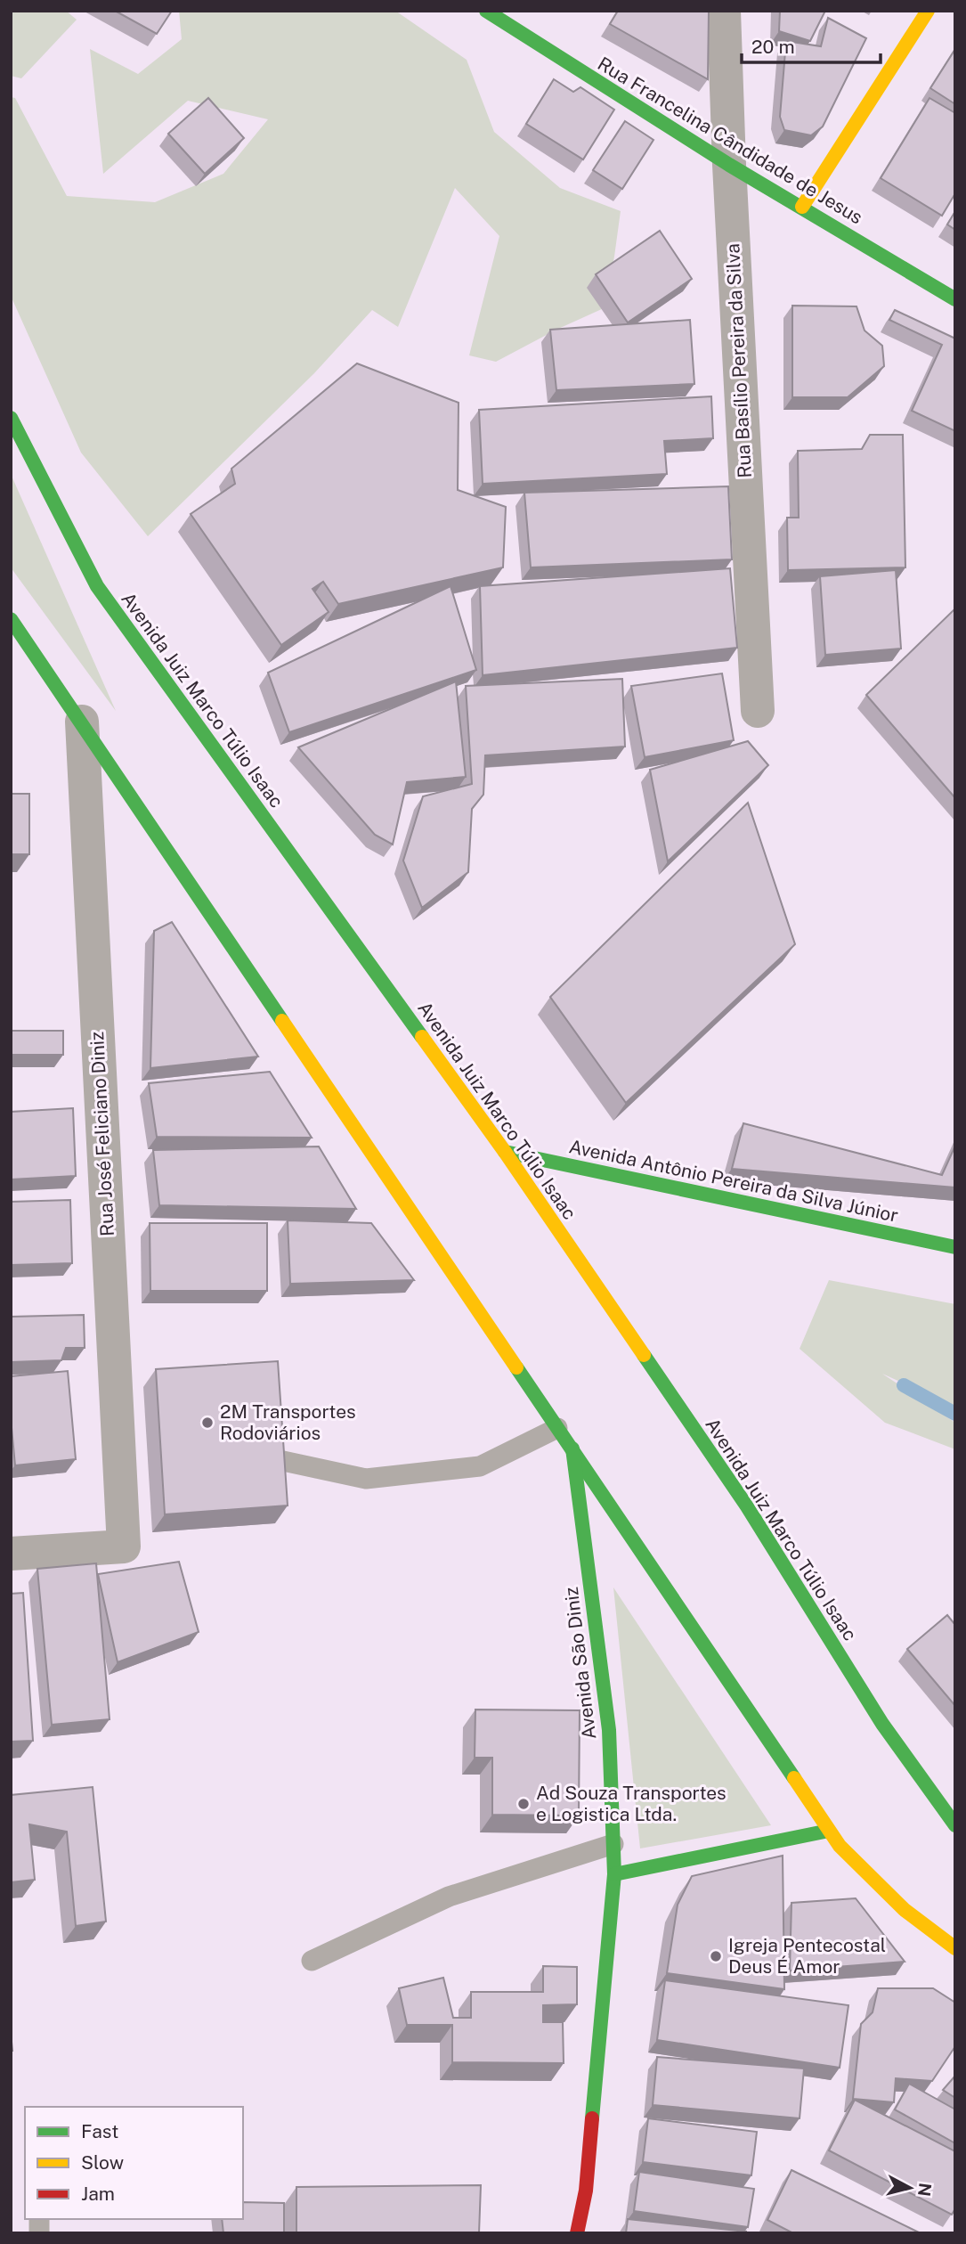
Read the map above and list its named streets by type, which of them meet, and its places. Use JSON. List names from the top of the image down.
{
  "streets": {
    "main road": [
      "Rua Francelina Cândidade de Jesus",
      "Avenida Juiz Marco Túlio Isaac",
      "Avenida Antônio Pereira da Silva Júnior",
      "Avenida São Diniz"
    ],
    "street": ["Rua Basílio Pereira da Silva", "Rua José Feliciano Diniz"]
  },
  "crossings": [
    ["Rua Francelina Cândidade de Jesus", "Rua Basílio Pereira da Silva"],
    ["Avenida Juiz Marco Túlio Isaac", "Avenida Antônio Pereira da Silva Júnior"]
  ],
  "places": ["2M Transportes Rodoviários", "Ad Souza Transportes e Logistica Ltda.", "Igreja Pentecostal Deus É Amor"],
  "legend": ["Fast", "Slow", "Jam"],
  "scale_bar": "20 m",
  "north": "right"
}
